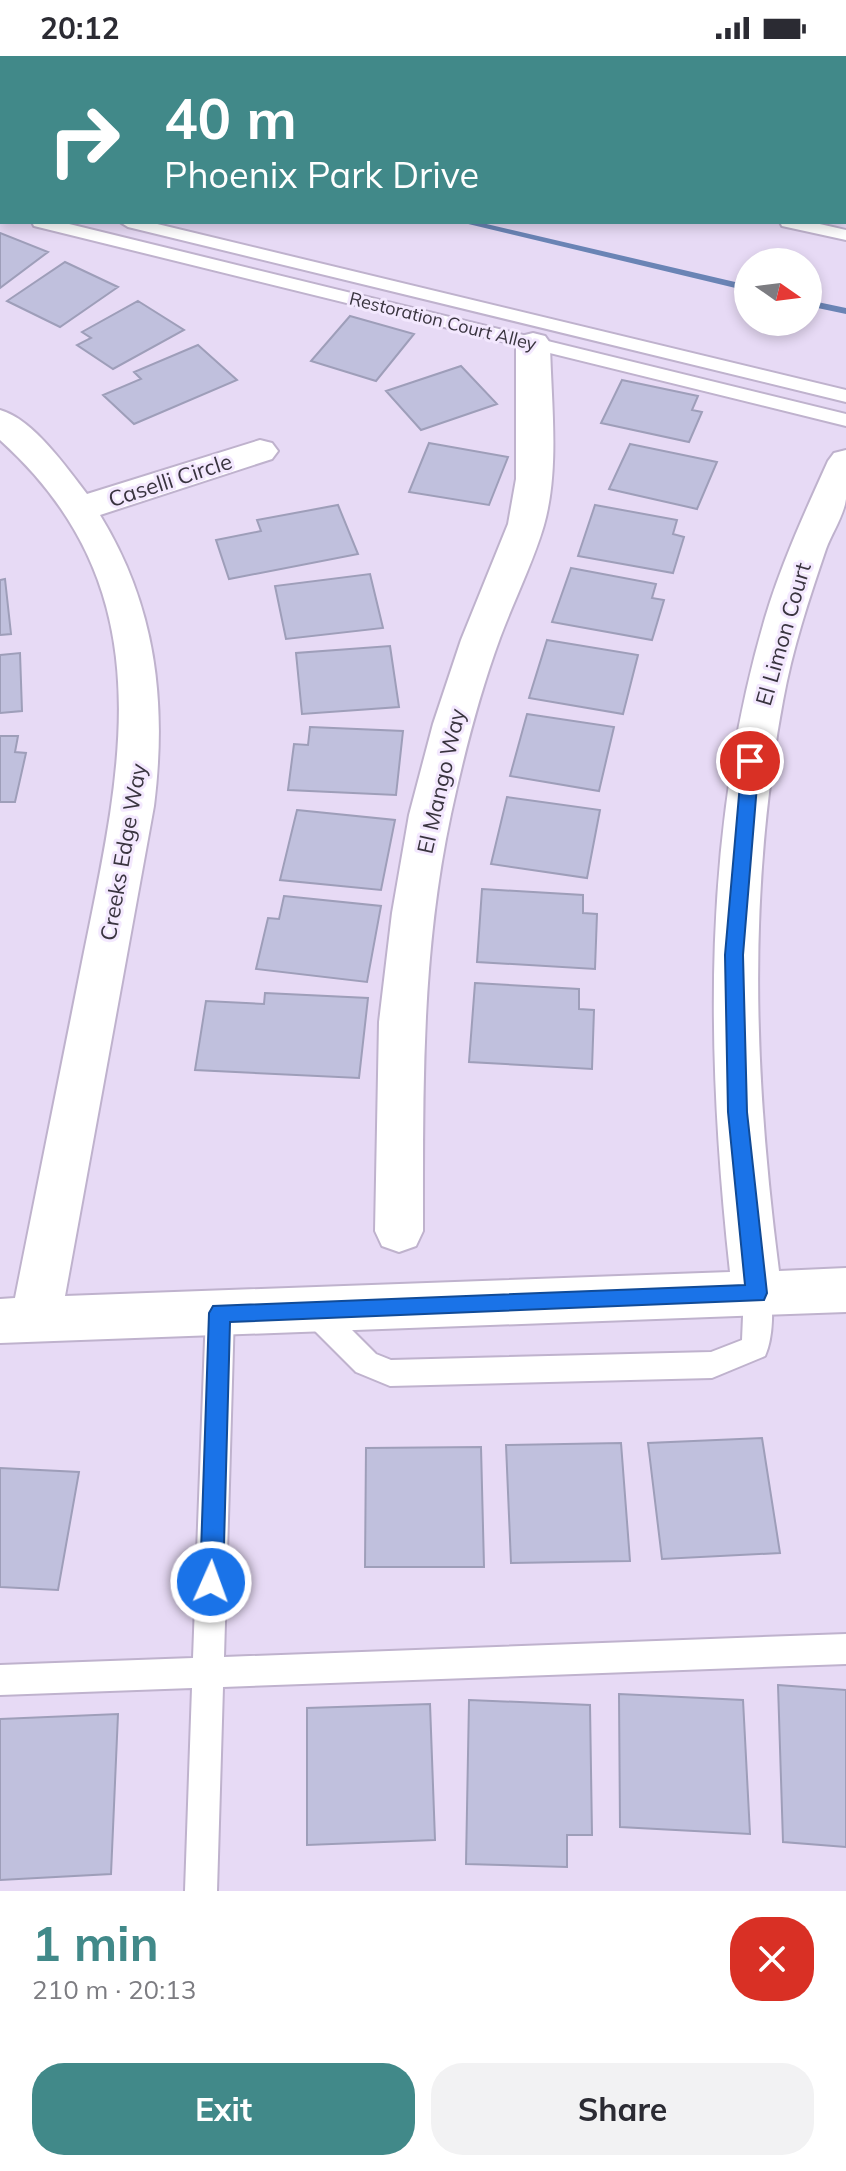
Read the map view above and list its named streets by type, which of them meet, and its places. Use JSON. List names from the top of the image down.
{
  "streets": {
    "street": [
      "Caselli Circle",
      "El Limon Court",
      "El Mango Way",
      "Creeks Edge Way"
    ],
    "lane": ["Restoration Court Alley"]
  },
  "crossings": [
    ["Restoration Court Alley", "El Mango Way"],
    ["Caselli Circle", "Creeks Edge Way"]
  ],
  "north": "right",
  "page": {
    "status": "20:12",
    "turn": ["40 m", "Phoenix Park Drive"],
    "heading": ["1 min", "210 m · 20:13"],
    "buttons": ["Exit", "Share"]
  }
}
